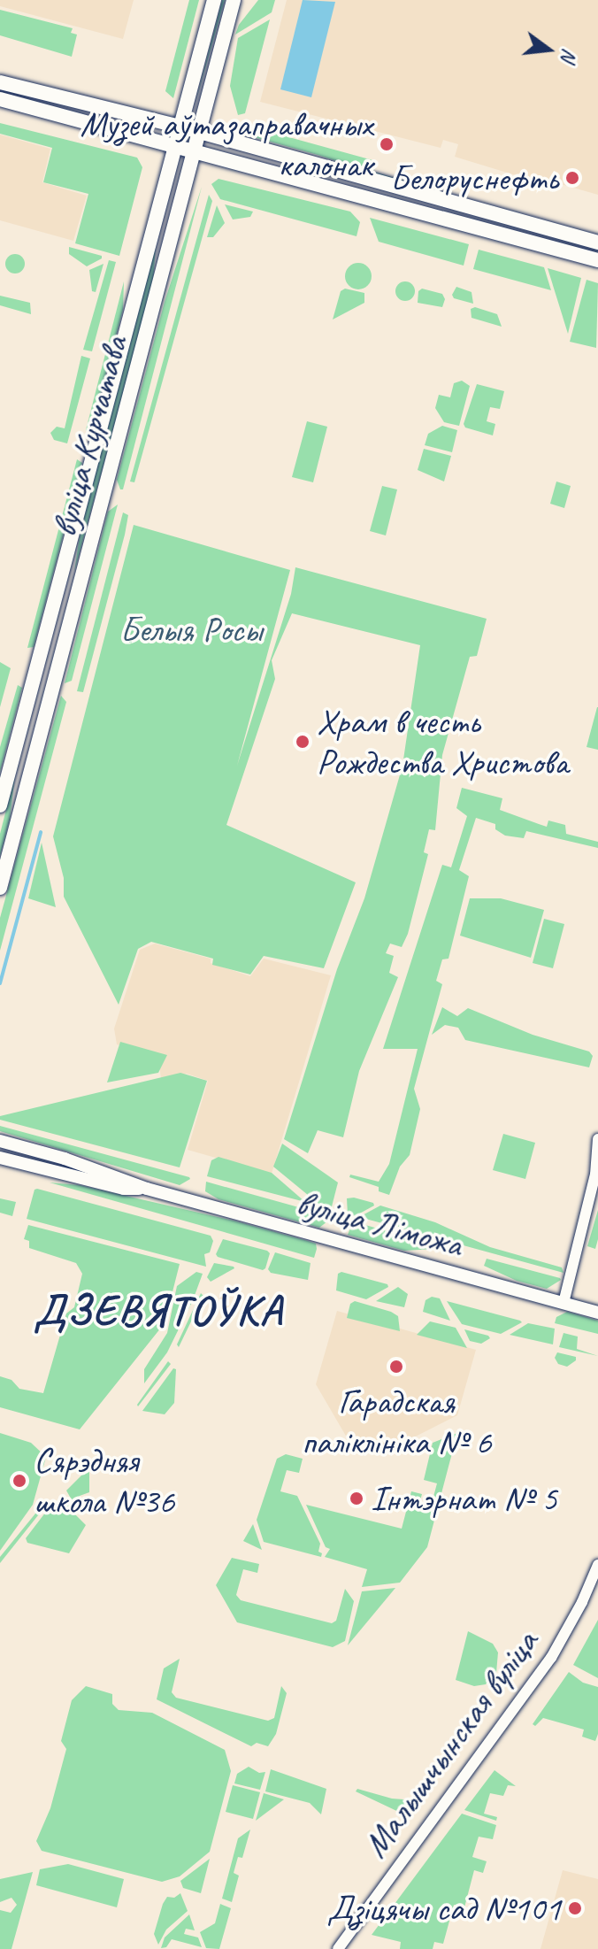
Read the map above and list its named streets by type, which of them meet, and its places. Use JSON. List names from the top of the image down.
{
  "streets": {
    "main road": ["вуліца Курчатава"],
    "street": ["вуліца Ліможа", "Малышчынская вуліца"]
  },
  "districts": ["ДЗЕВЯТОЎКА"],
  "parks": ["Белыя Росы"],
  "places": [
    "Музей аўтазаправачных калонак",
    "Белоруснефть",
    "Храм в честь Рождества Христова",
    "Гарадская паліклініка № 6",
    "Сярэдняя школа №36",
    "Інтэрнат № 5",
    "Дзіцячы сад №101"
  ],
  "north": "right"
}
